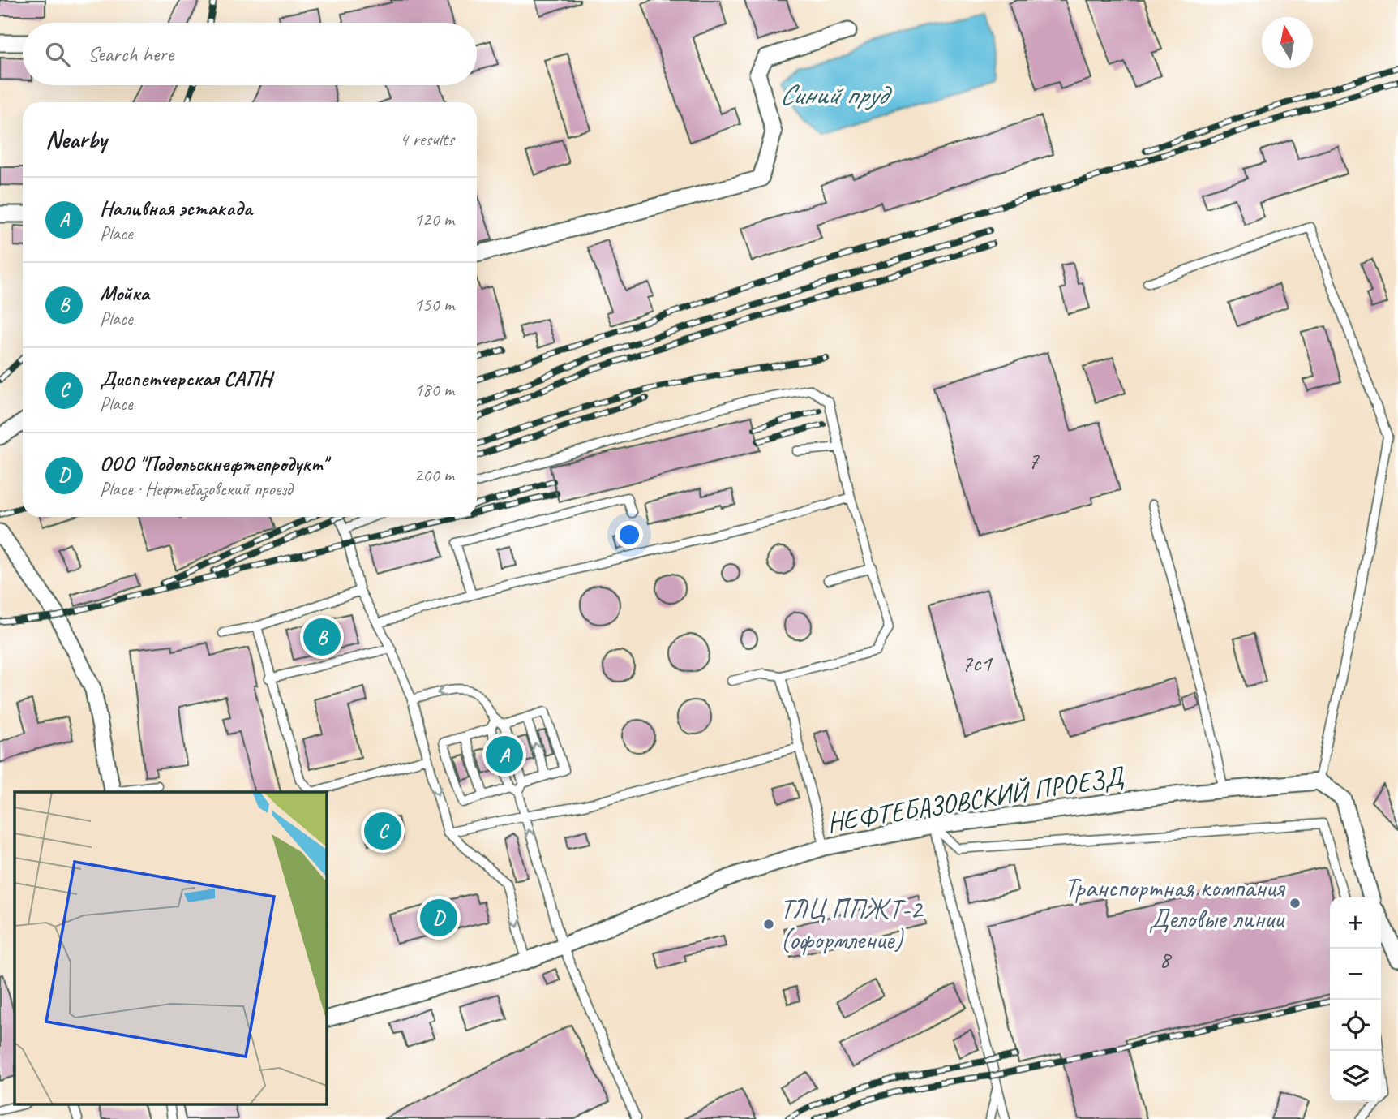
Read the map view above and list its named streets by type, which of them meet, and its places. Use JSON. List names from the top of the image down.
{
  "streets": {
    "street": ["НЕФТЕБАЗОВСКИЙ ПРОЕЗД"]
  },
  "water": ["Синий пруд"],
  "places": ["Транспортная компания Деловые линии", "ТЛЦ ППЖТ-2 (оформление)"],
  "house_numbers": ["7", "7с1", "8"],
  "north": "top",
  "page": {
    "search": "Search here",
    "heading": ["Nearby", "4 results"],
    "list": [
      {
        "mark": "A",
        "name": "Наливная эстакада",
        "note": "Place",
        "value": "120 m"
      },
      {
        "mark": "B",
        "name": "Мойка",
        "note": "Place",
        "value": "150 m"
      },
      {
        "mark": "C",
        "name": "Диспетчерская САПН",
        "note": "Place",
        "value": "180 m"
      },
      {
        "mark": "D",
        "name": "ООО \"Подольскнефтепродукт\"",
        "note": "Place · Нефтебазовский проезд",
        "value": "200 m"
      }
    ],
    "pins": [
      "B",
      "A",
      "C",
      "D"
    ],
    "map_buttons": ["+", "−"]
  }
}
